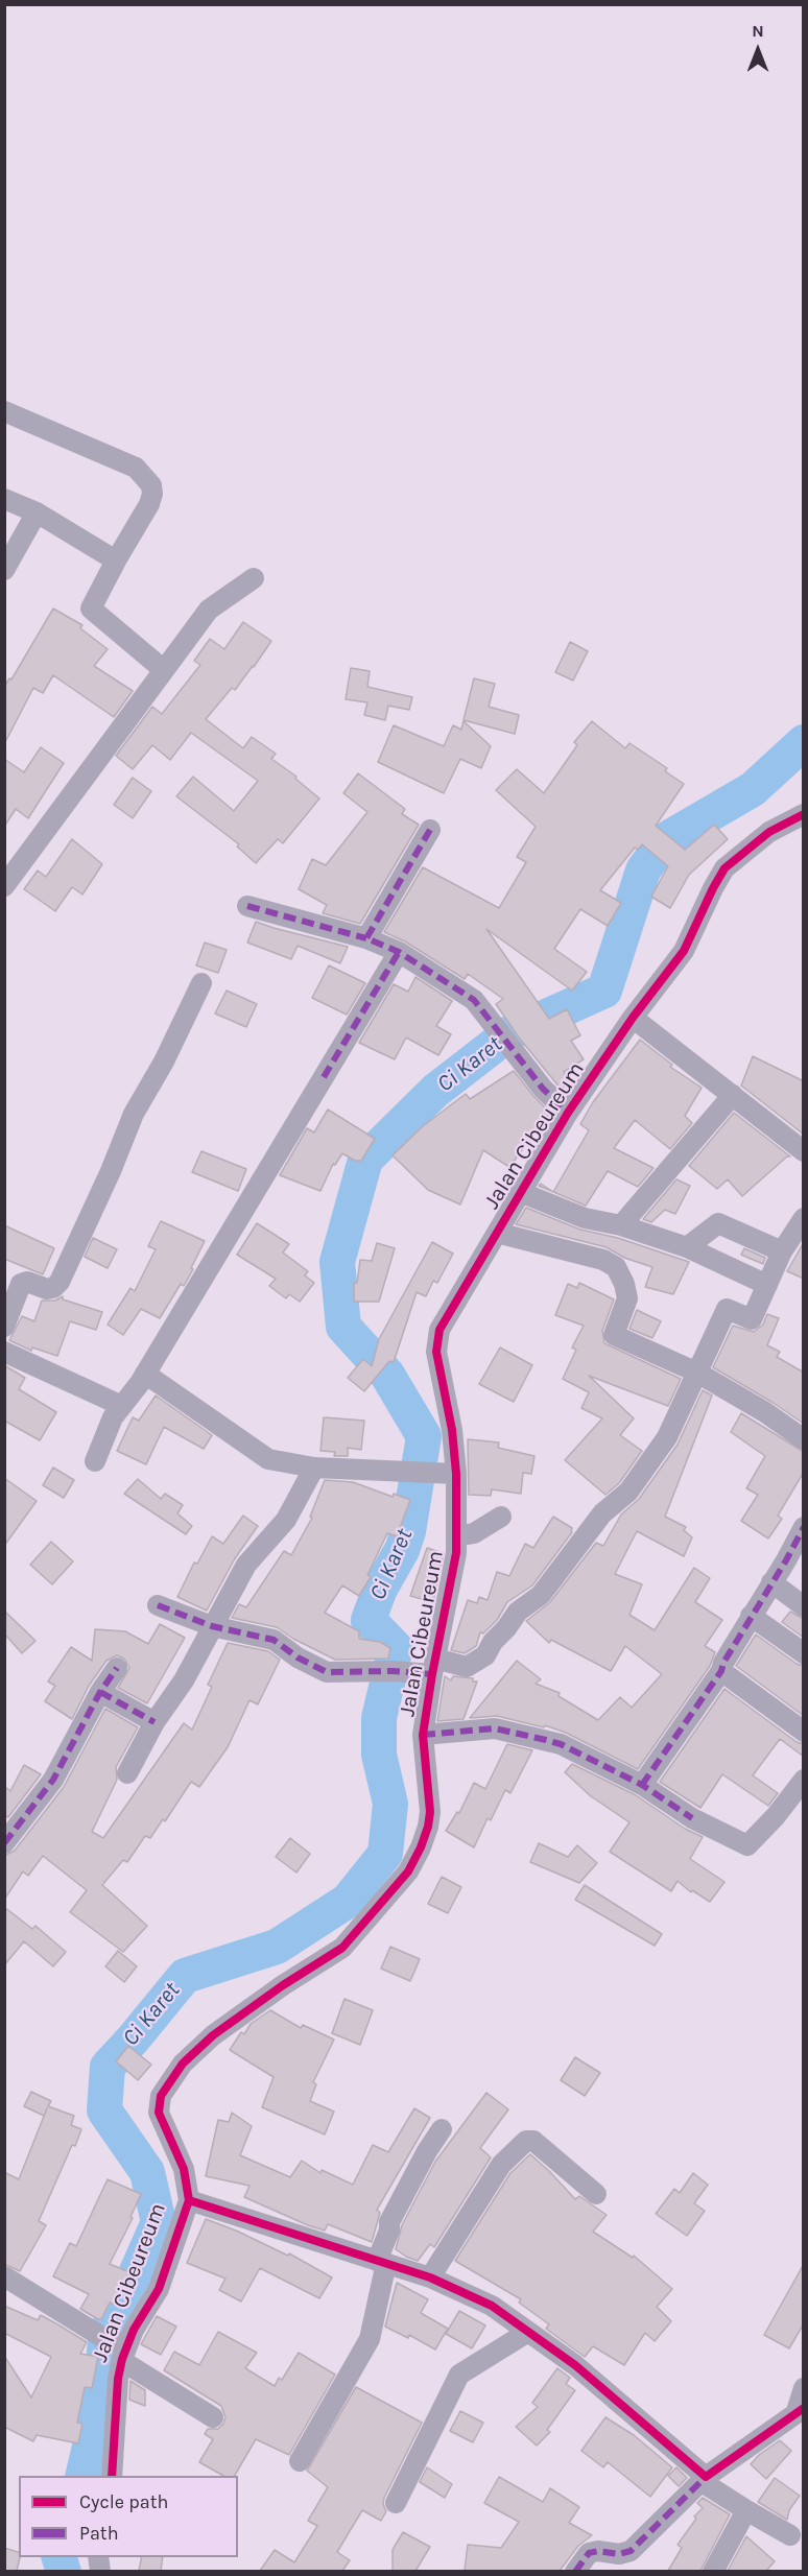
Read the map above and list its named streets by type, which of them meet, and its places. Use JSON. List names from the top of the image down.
{
  "streets": {
    "street": ["Jalan Cibeureum"]
  },
  "water": ["Ci Karet"],
  "legend": ["Cycle path", "Path"],
  "north": "top"
}
